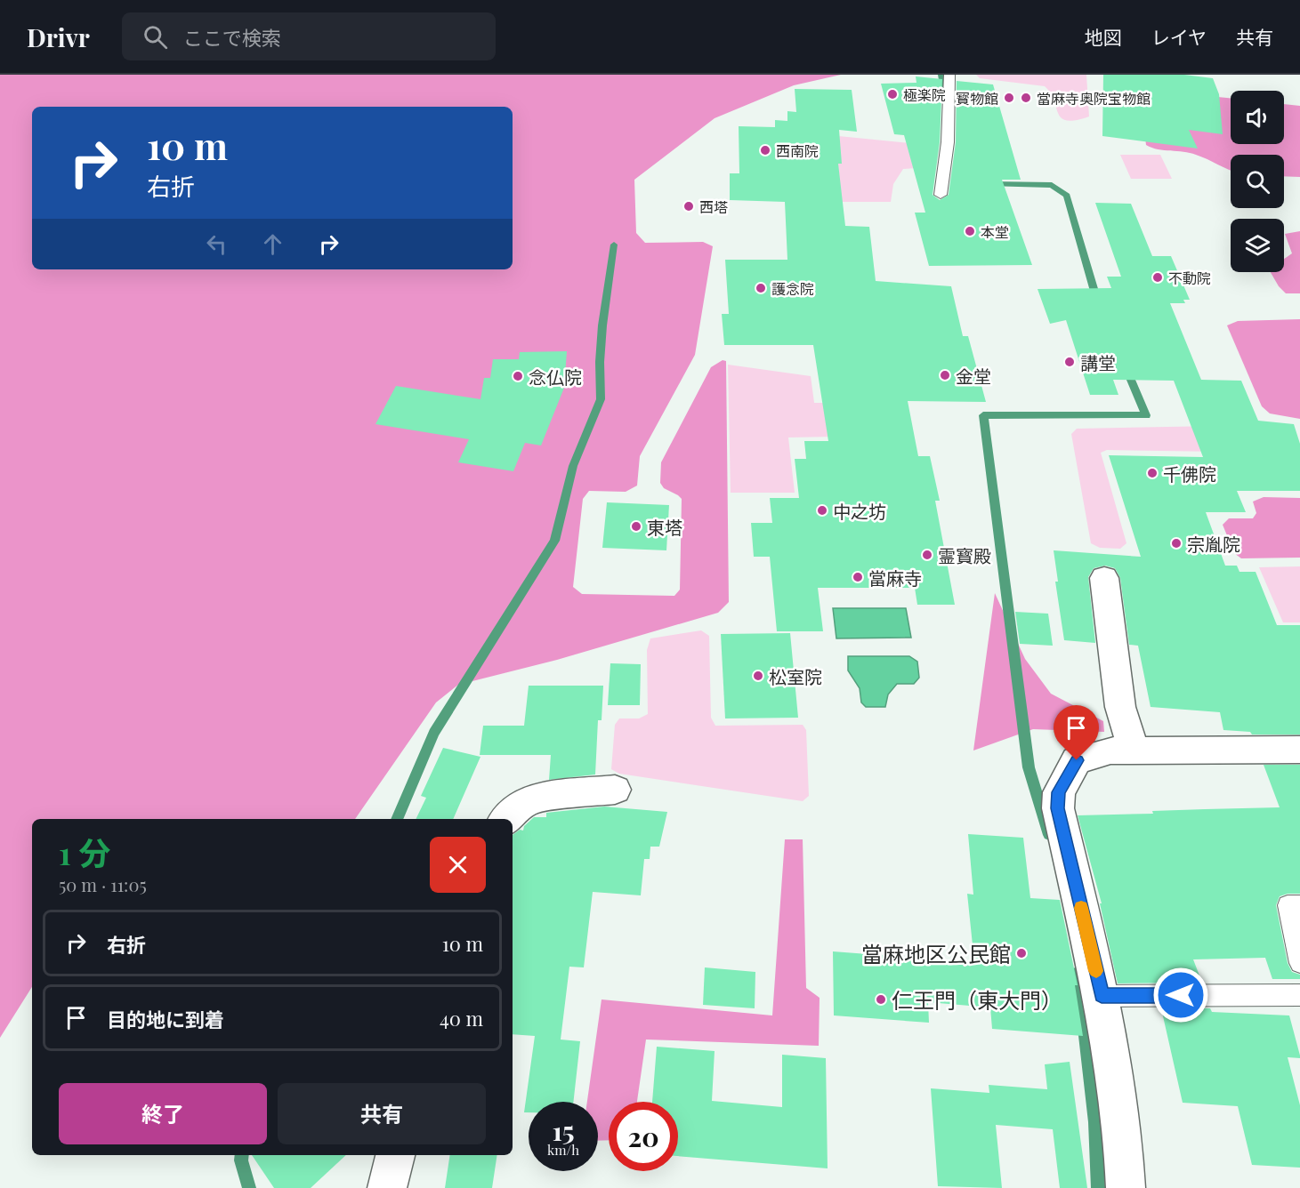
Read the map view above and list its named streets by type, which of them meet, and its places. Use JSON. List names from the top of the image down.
{
  "places": [
    "極楽院",
    "寳物館",
    "當麻寺奥院宝物館",
    "西南院",
    "西塔",
    "本堂",
    "不動院",
    "護念院",
    "講堂",
    "金堂",
    "念仏院",
    "千佛院",
    "中之坊",
    "東塔",
    "宗胤院",
    "霊寳殿",
    "當麻寺",
    "松室院",
    "當麻地区公民館",
    "仁王門（東大門）"
  ],
  "page": {
    "header": "Drivr",
    "search": "ここで検索",
    "nav": ["地図", "レイヤ", "共有"],
    "turn": ["10 m", "右折"],
    "heading": ["1 分", "50 m · 11:05"],
    "list": [
      {
        "name": "右折",
        "value": "10 m"
      },
      {
        "name": "目的地に到着",
        "value": "40 m"
      }
    ],
    "buttons": ["終了", "共有"],
    "speed": "15 km/h",
    "limit": "20"
  }
}
